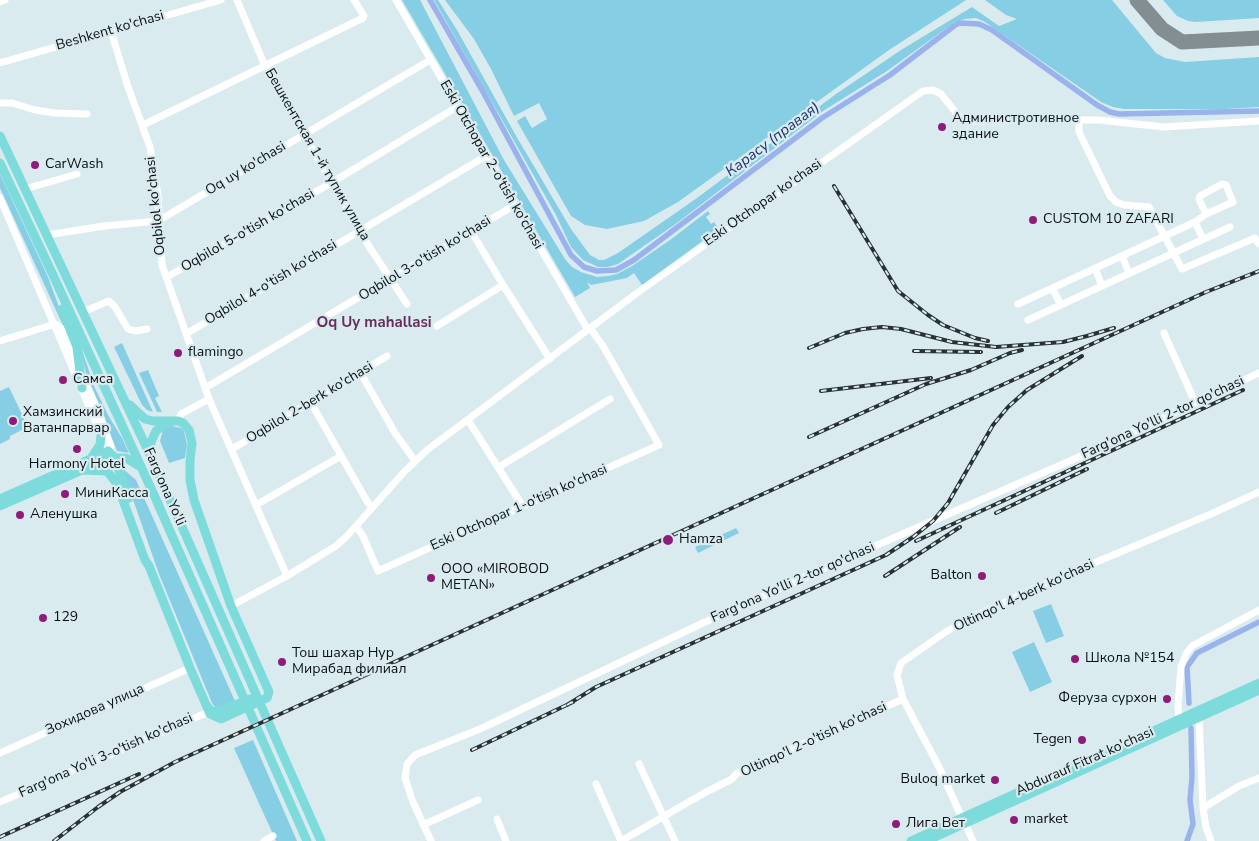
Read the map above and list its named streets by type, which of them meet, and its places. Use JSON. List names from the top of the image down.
{
  "streets": {
    "main road": ["Farg'ona Yo'li", "Abdurauf Fitrat ko'chasi"],
    "street": [
      "Beshkent ko'chasi",
      "Бешкентская 1-й тупик улица",
      "Eski Otchopar 2-o'tish ko'chasi",
      "Oq uy ko'chasi",
      "Eski Otchopar ko'chasi",
      "Oqbilol ko'chasi",
      "Oqbilol 5-o'tish ko'chasi",
      "Oqbilol 3-o'tish ko'chasi",
      "Oqbilol 4-o'tish ko'chasi",
      "Oqbilol 2-berk ko'chasi",
      "Farg'ona Yo'lli 2-tor qo'chasi",
      "Eski Otchopar 1-o'tish ko'chasi",
      "Oltinqo'l 4-berk ko'chasi",
      "Зохидова улица",
      "Oltinqo'l 2-o'tish ko'chasi",
      "Farg'ona Yo'li 3-o'tish ko'chasi"
    ]
  },
  "crossings": [
    ["Beshkent ko'chasi", "Oqbilol ko'chasi"],
    ["Бешкентская 1-й тупик улица", "Oq uy ko'chasi"],
    ["Бешкентская 1-й тупик улица", "Oqbilol 5-o'tish ko'chasi"],
    ["Бешкентская 1-й тупик улица", "Oqbilol 3-o'tish ko'chasi"],
    ["Бешкентская 1-й тупик улица", "Oqbilol 4-o'tish ko'chasi"],
    ["Eski Otchopar 2-o'tish ko'chasi", "Oq uy ko'chasi"],
    ["Eski Otchopar 2-o'tish ko'chasi", "Eski Otchopar ko'chasi"],
    ["Eski Otchopar 2-o'tish ko'chasi", "Oqbilol 5-o'tish ko'chasi"],
    ["Eski Otchopar 2-o'tish ko'chasi", "Oqbilol 3-o'tish ko'chasi"],
    ["Eski Otchopar 2-o'tish ko'chasi", "Oqbilol 4-o'tish ko'chasi"],
    ["Eski Otchopar 2-o'tish ko'chasi", "Eski Otchopar 1-o'tish ko'chasi"],
    ["Oq uy ko'chasi", "Oqbilol ko'chasi"],
    ["Oq uy ko'chasi", "Farg'ona Yo'li"],
    ["Eski Otchopar ko'chasi", "Oqbilol ko'chasi"],
    ["Eski Otchopar ko'chasi", "Eski Otchopar 1-o'tish ko'chasi"],
    ["Oqbilol ko'chasi", "Oqbilol 5-o'tish ko'chasi"],
    ["Oqbilol ko'chasi", "Oqbilol 3-o'tish ko'chasi"],
    ["Oqbilol ko'chasi", "Oqbilol 4-o'tish ko'chasi"],
    ["Oqbilol ko'chasi", "Oqbilol 2-berk ko'chasi"],
    ["Oltinqo'l 4-berk ko'chasi", "Oltinqo'l 2-o'tish ko'chasi"],
    ["Oltinqo'l 4-berk ko'chasi", "Abdurauf Fitrat ko'chasi"]
  ],
  "districts": ["Oq Uy mahallasi"],
  "water": ["Карасу (правая)"],
  "places": [
    "Администротивное здание",
    "CarWash",
    "CUSTOM 10 ZAFARI",
    "flamingo",
    "Самса",
    "Хамзинский Ватанпарвар",
    "Harmony Hotel",
    "МиниКасса",
    "Аленушка",
    "Hamza",
    "Balton",
    "ООО «MIROBOD METAN»",
    "129",
    "Школа №154",
    "Тош шахар Нур Мирабад филиал",
    "Феруза сурхон",
    "Tegen",
    "Buloq market",
    "market",
    "Лига Вет"
  ]
}
